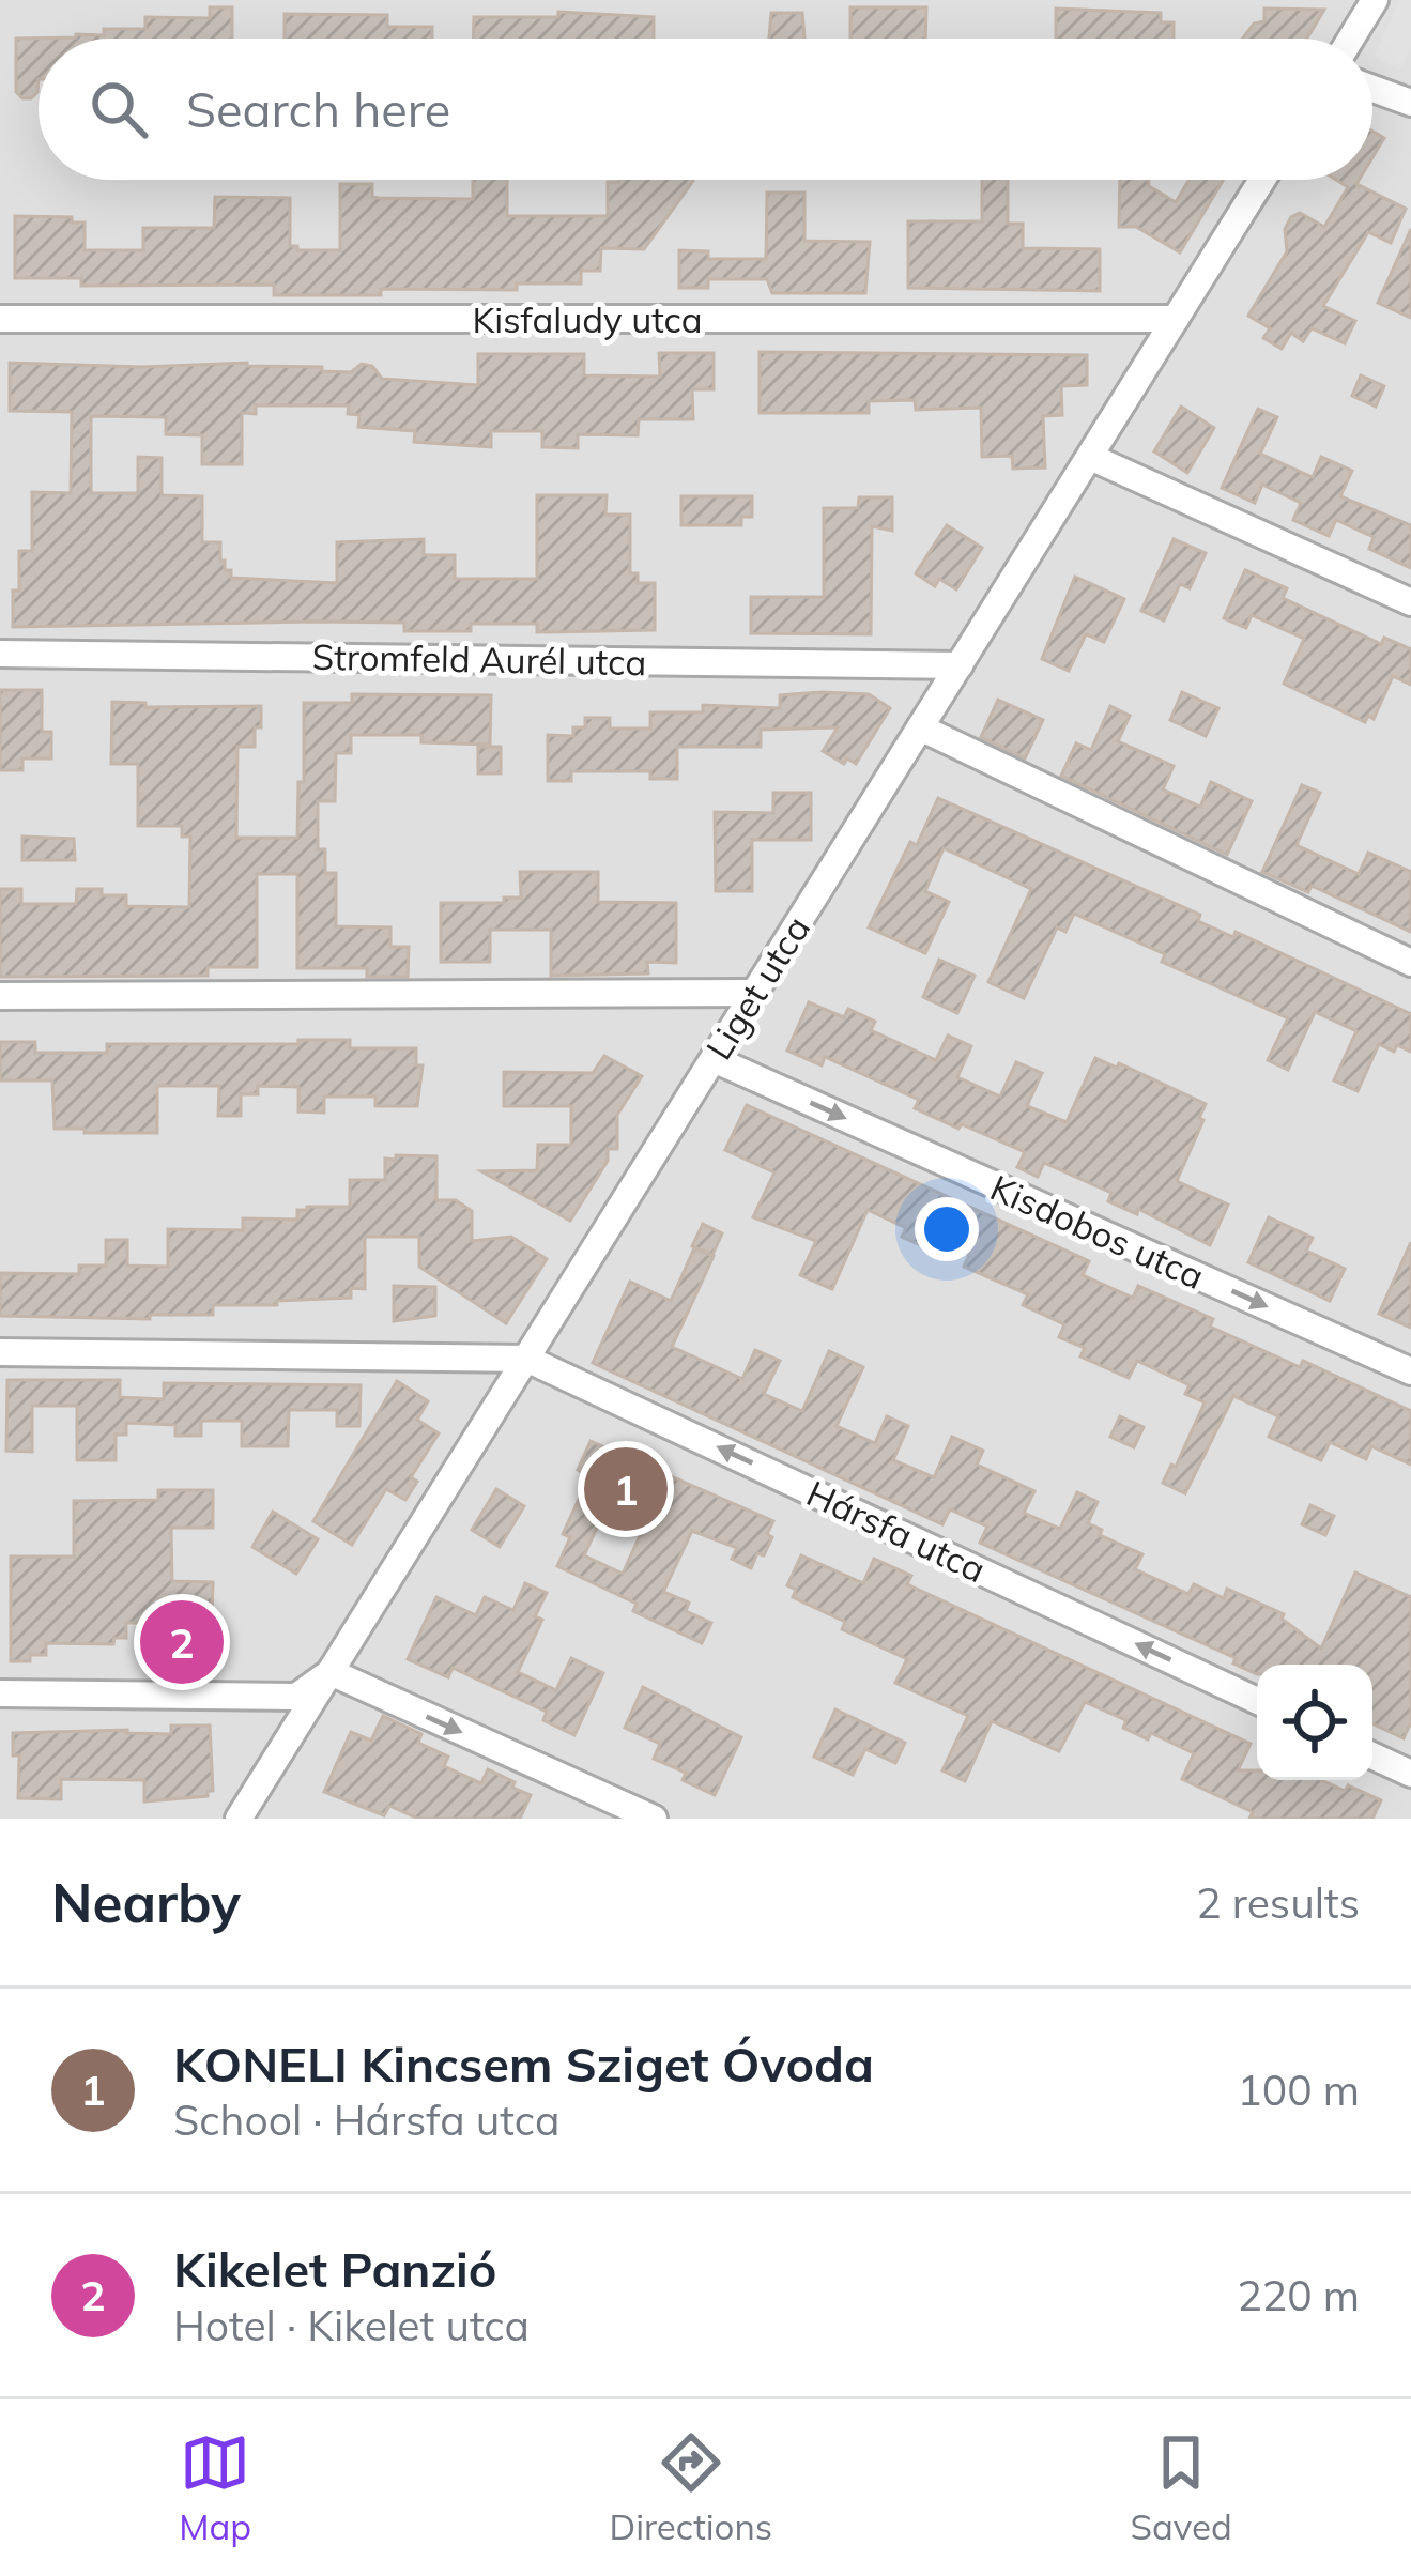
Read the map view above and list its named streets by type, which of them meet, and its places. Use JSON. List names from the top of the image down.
{
  "streets": {
    "street": [
      "Kisfaludy utca",
      "Stromfeld Aurél utca",
      "Liget utca",
      "Kisdobos utca",
      "Hársfa utca"
    ]
  },
  "crossings": [
    ["Kisfaludy utca", "Liget utca"],
    ["Stromfeld Aurél utca", "Liget utca"],
    ["Liget utca", "Kisdobos utca"],
    ["Liget utca", "Hársfa utca"]
  ],
  "one_way": ["Kisdobos utca", "Hársfa utca"],
  "page": {
    "search": "Search here",
    "pins": ["1", "2"],
    "heading": ["Nearby", "2 results"],
    "list": [
      {
        "mark": "1",
        "name": "KONELI Kincsem Sziget Óvoda",
        "note": "School · Hársfa utca",
        "value": "100 m"
      },
      {
        "mark": "2",
        "name": "Kikelet Panzió",
        "note": "Hotel · Kikelet utca",
        "value": "220 m"
      }
    ],
    "nav": ["Map", "Directions", "Saved"]
  }
}
